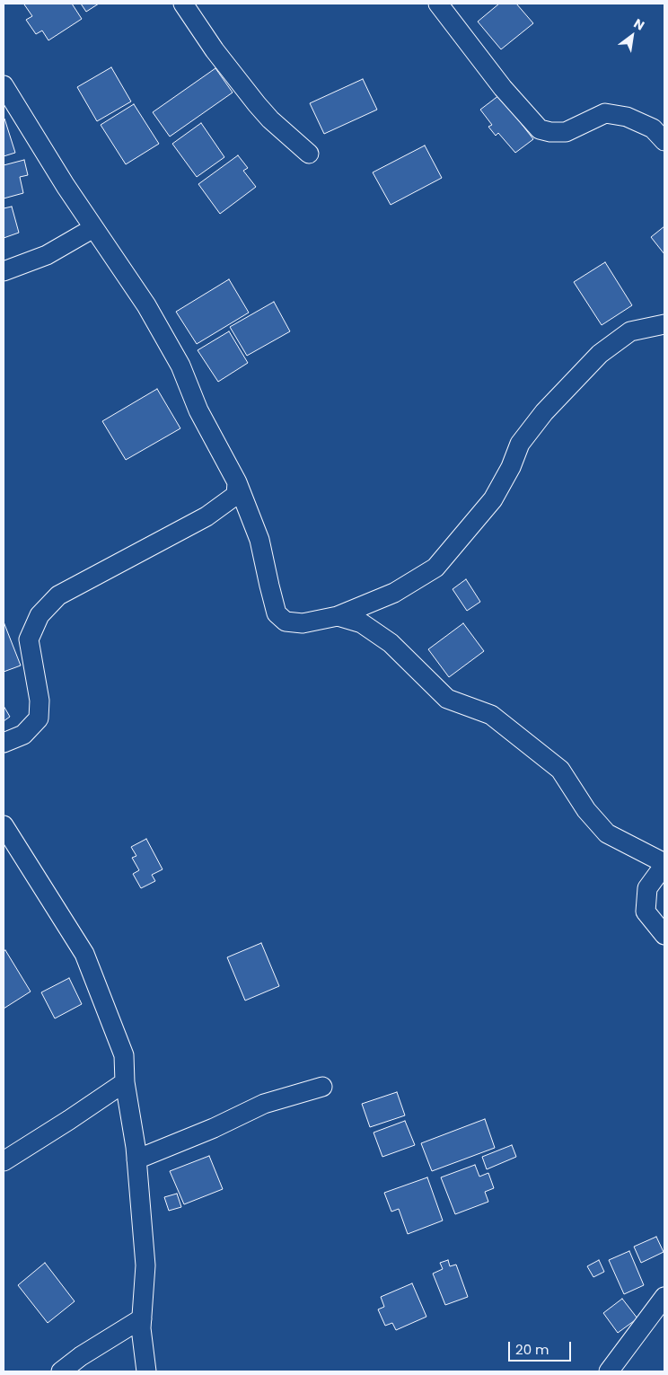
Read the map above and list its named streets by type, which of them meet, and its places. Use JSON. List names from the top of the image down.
{
  "scale_bar": "20 m",
  "north": "top right"
}
